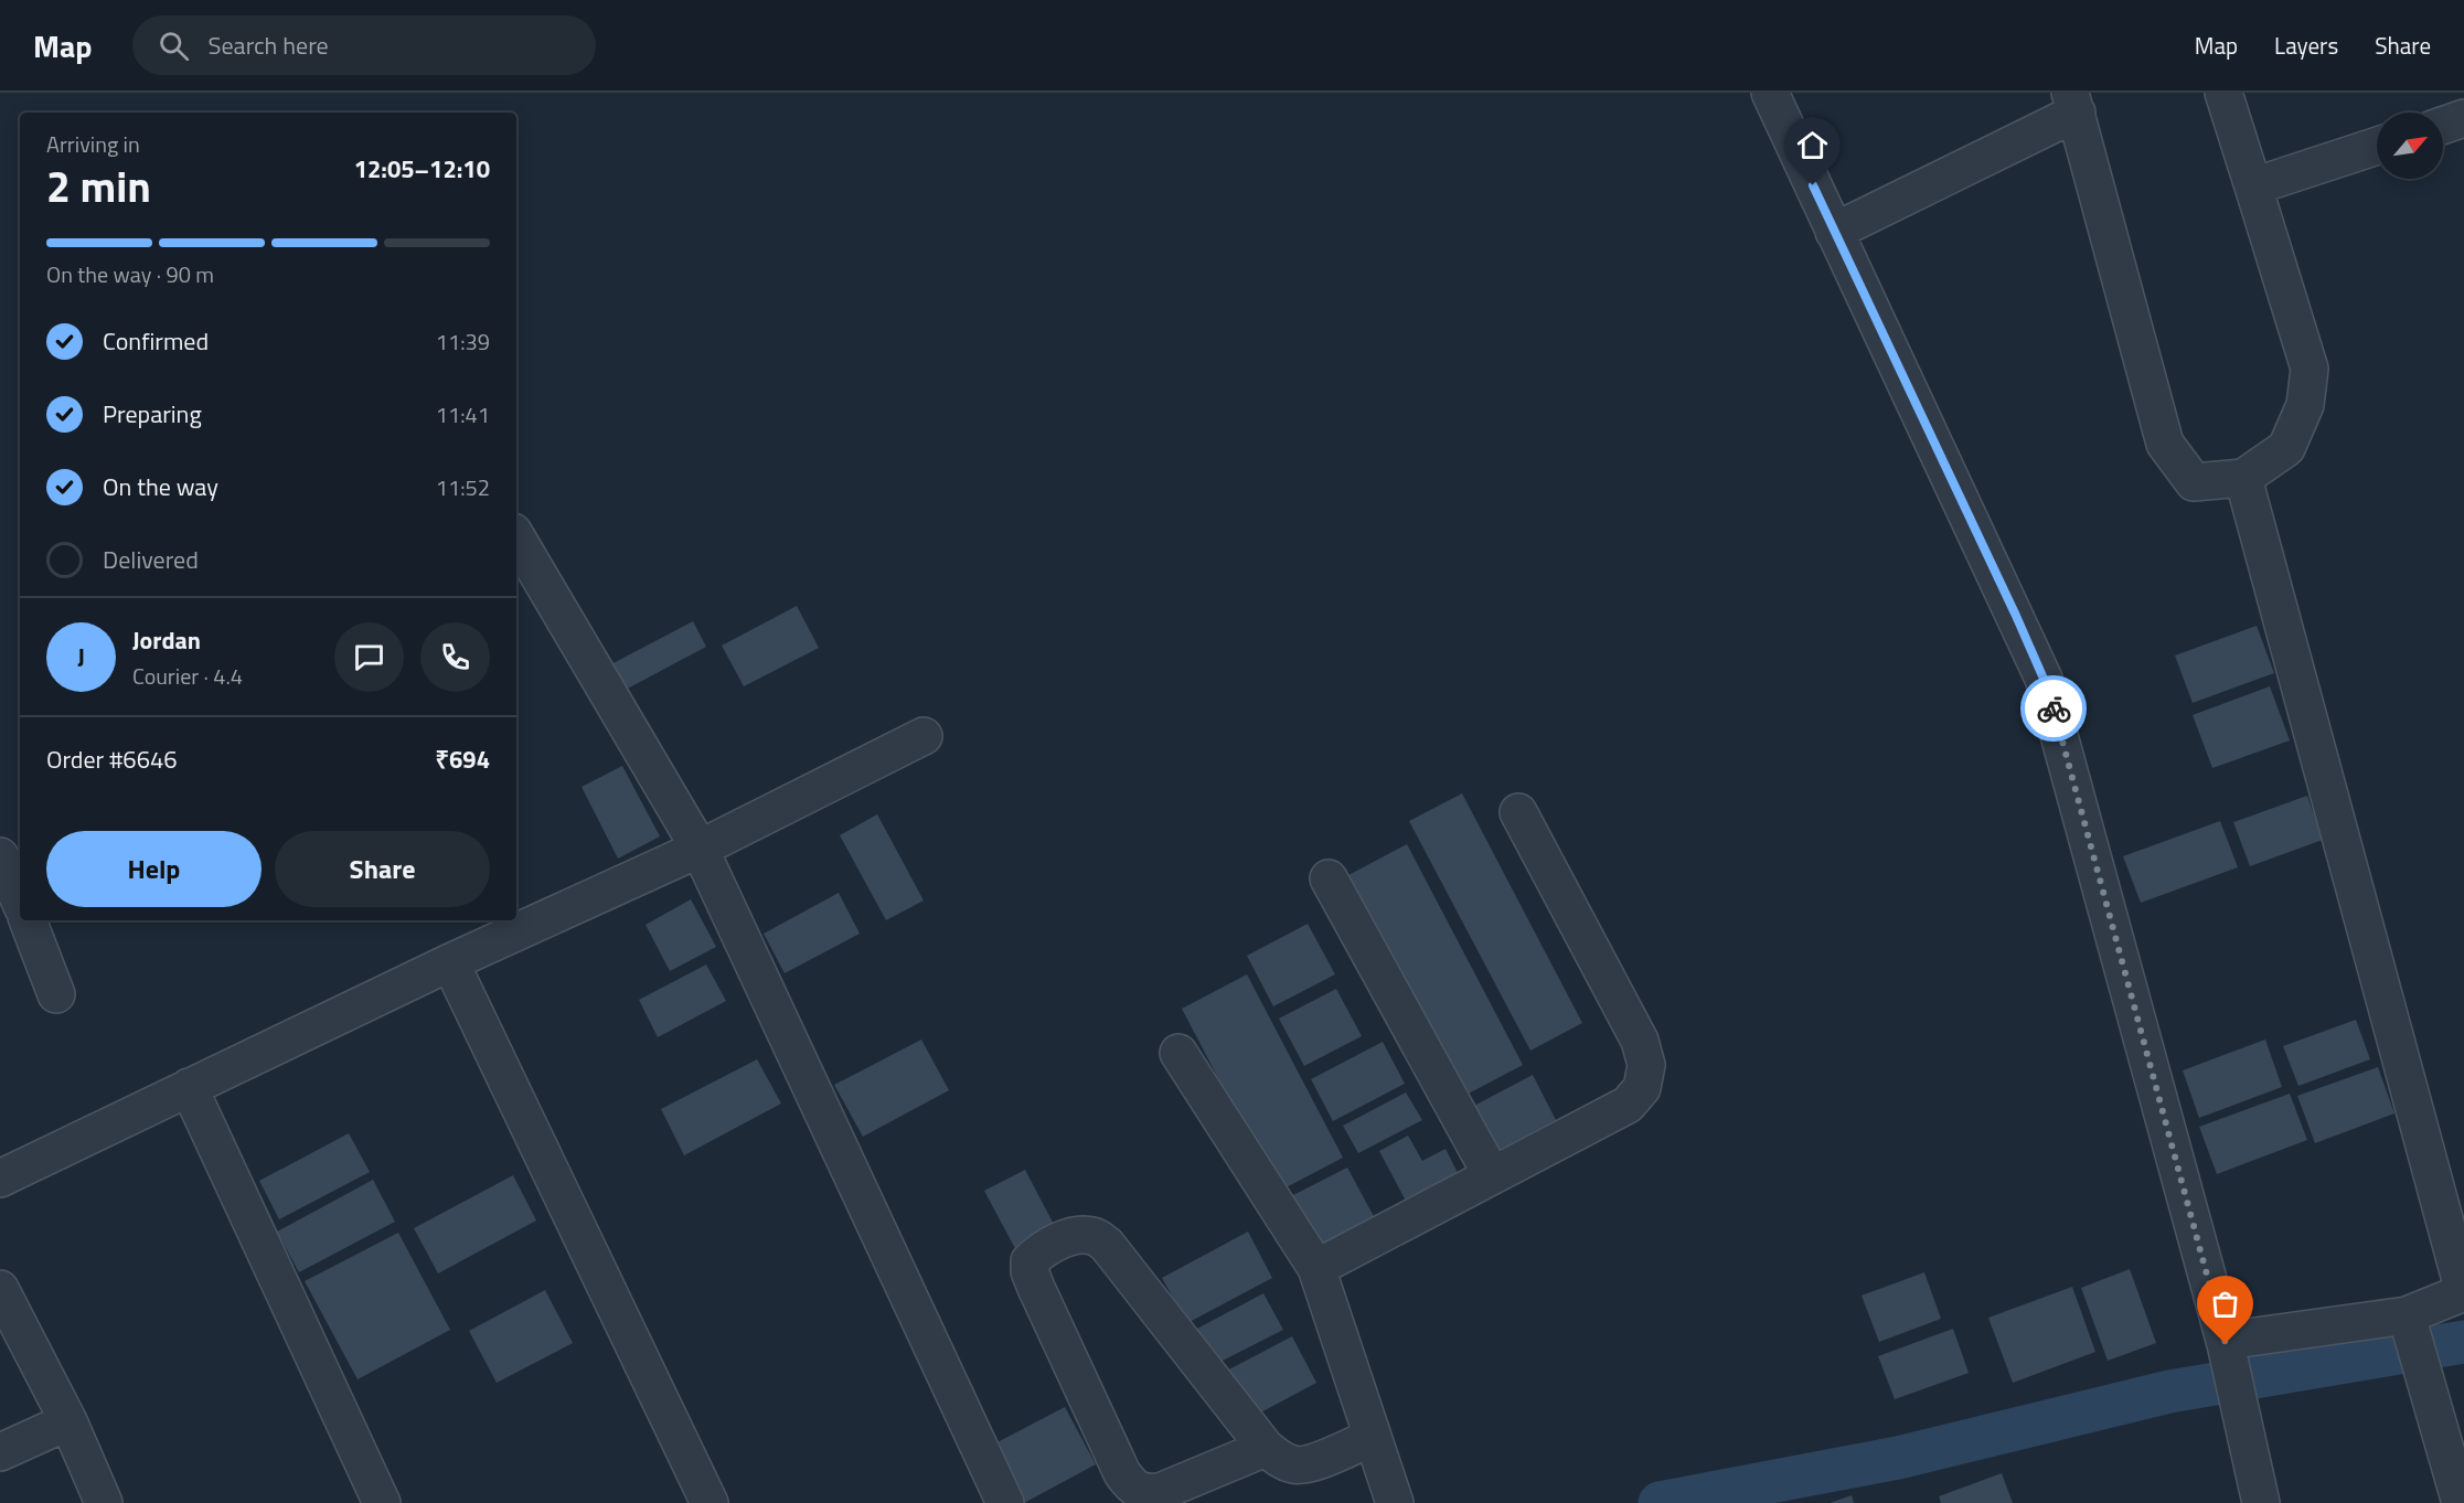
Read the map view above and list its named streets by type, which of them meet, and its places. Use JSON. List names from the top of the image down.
{
  "north": "top right",
  "page": {
    "header": "Map",
    "search": "Search here",
    "nav": ["Map", "Layers", "Share"],
    "heading": ["2 min", "Arriving in", "12:05–12:10"],
    "panel": [
      "Jordan",
      "Courier · 4.4",
      "Order #6646",
      "₹694"
    ],
    "bar": "On the way · 90 m",
    "list": [
      ["Confirmed", "11:39"],
      ["Preparing", "11:41"],
      ["On the way", "11:52"],
      "Delivered"
    ],
    "round": "J",
    "buttons": ["Help", "Share"]
  }
}
